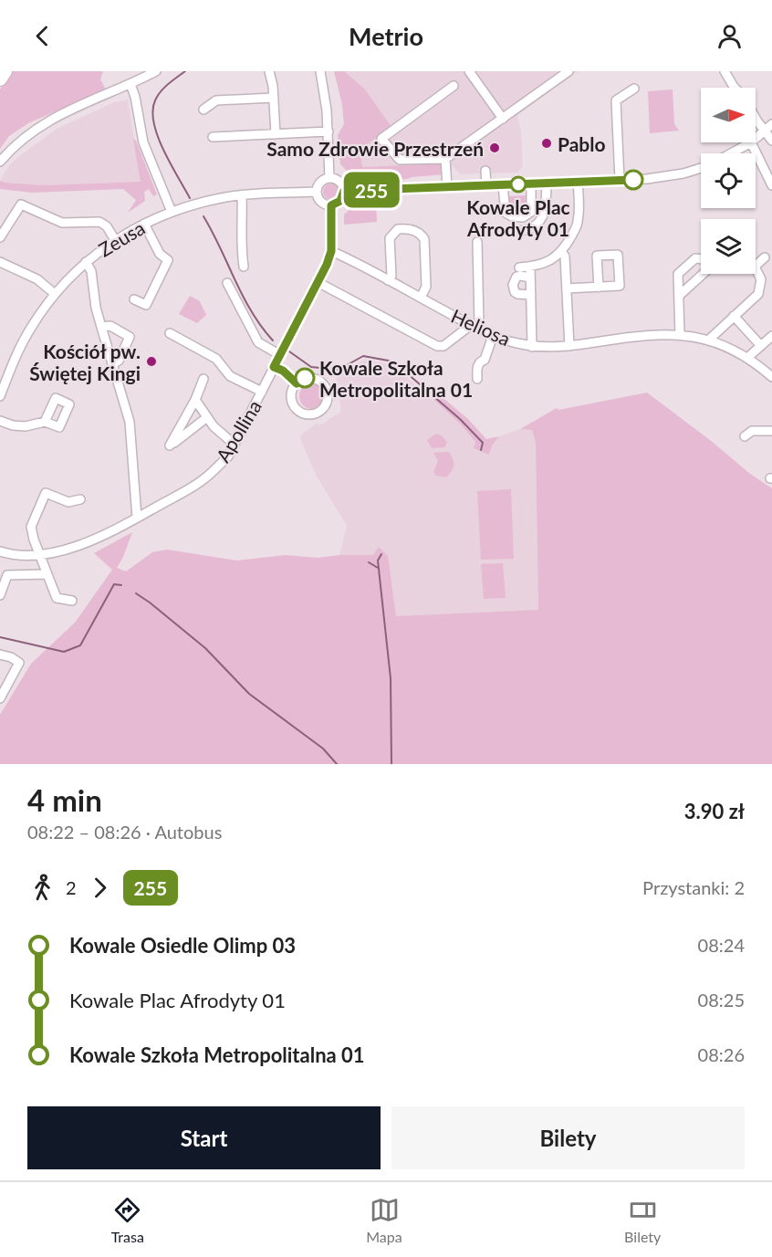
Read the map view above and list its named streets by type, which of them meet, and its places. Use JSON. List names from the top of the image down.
{
  "streets": {
    "street": ["Zeusa", "Heliosa", "Apollina"]
  },
  "crossings": [
    ["Zeusa", "Apollina"],
    ["Heliosa", "Apollina"]
  ],
  "places": [
    "Pablo",
    "Samo Zdrowie Przestrzeń",
    "Kowale Plac Afrodyty 01",
    "Kościół pw. Świętej Kingi",
    "Kowale Szkoła Metropolitalna 01"
  ],
  "lines": ["bus line 255"],
  "north": "right",
  "page": {
    "header": "Metrio",
    "on_map": "255",
    "heading": ["4 min", "08:22 – 08:26 · Autobus", "3.90 zł"],
    "legs": ["2", "255", "Przystanki: 2"],
    "list": [
      {
        "name": "Kowale Osiedle Olimp 03",
        "value": "08:24"
      },
      {
        "name": "Kowale Plac Afrodyty 01",
        "value": "08:25"
      },
      {
        "name": "Kowale Szkoła Metropolitalna 01",
        "value": "08:26"
      }
    ],
    "buttons": ["Start", "Bilety"],
    "tabs": ["Trasa", "Mapa", "Bilety"]
  }
}
